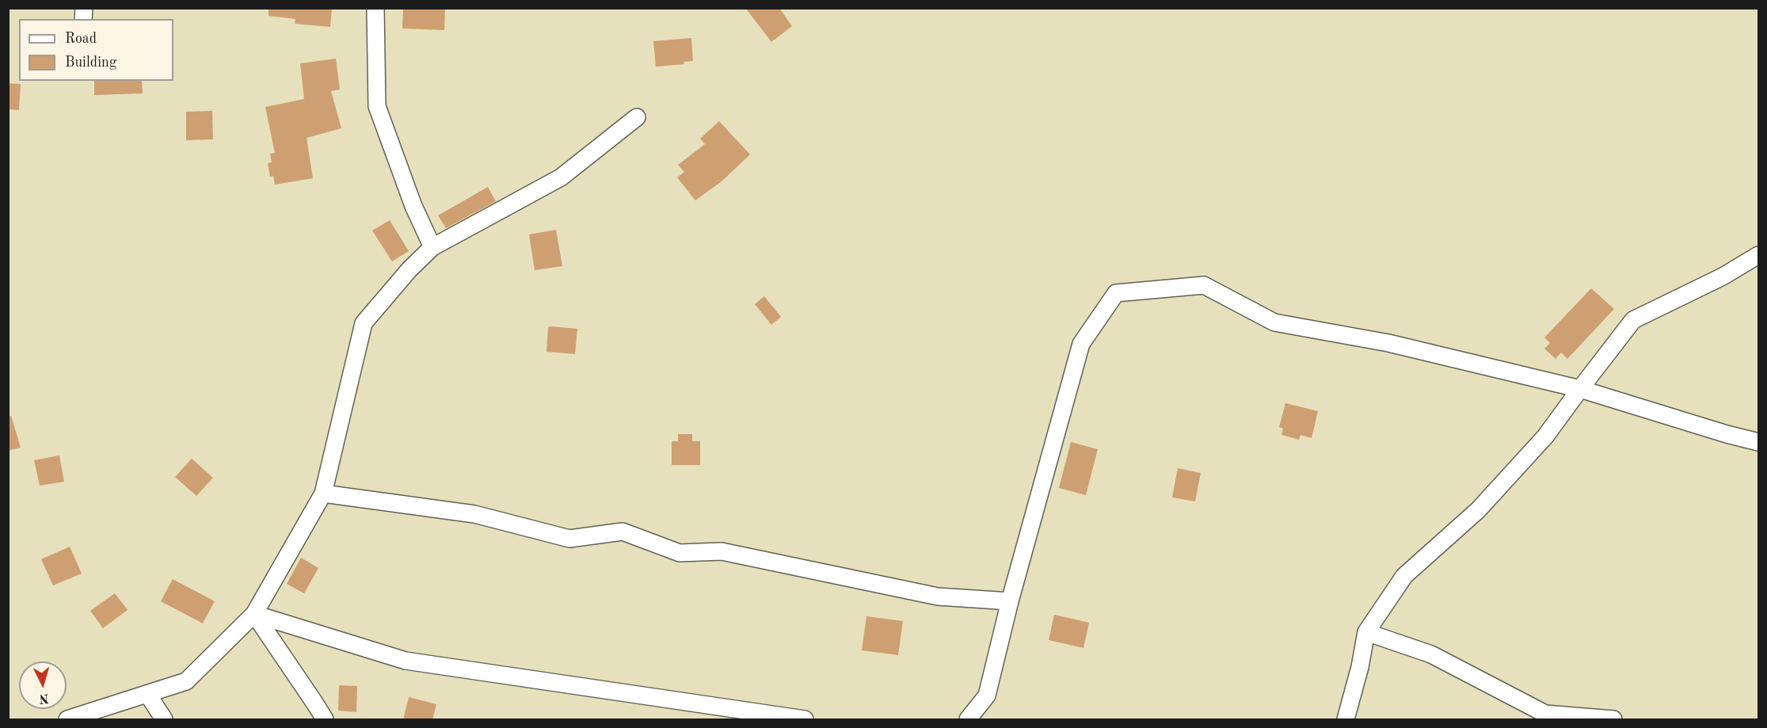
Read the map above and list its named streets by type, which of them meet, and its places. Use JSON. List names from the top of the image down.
{
  "legend": ["Road", "Building"],
  "north": "bottom"
}
